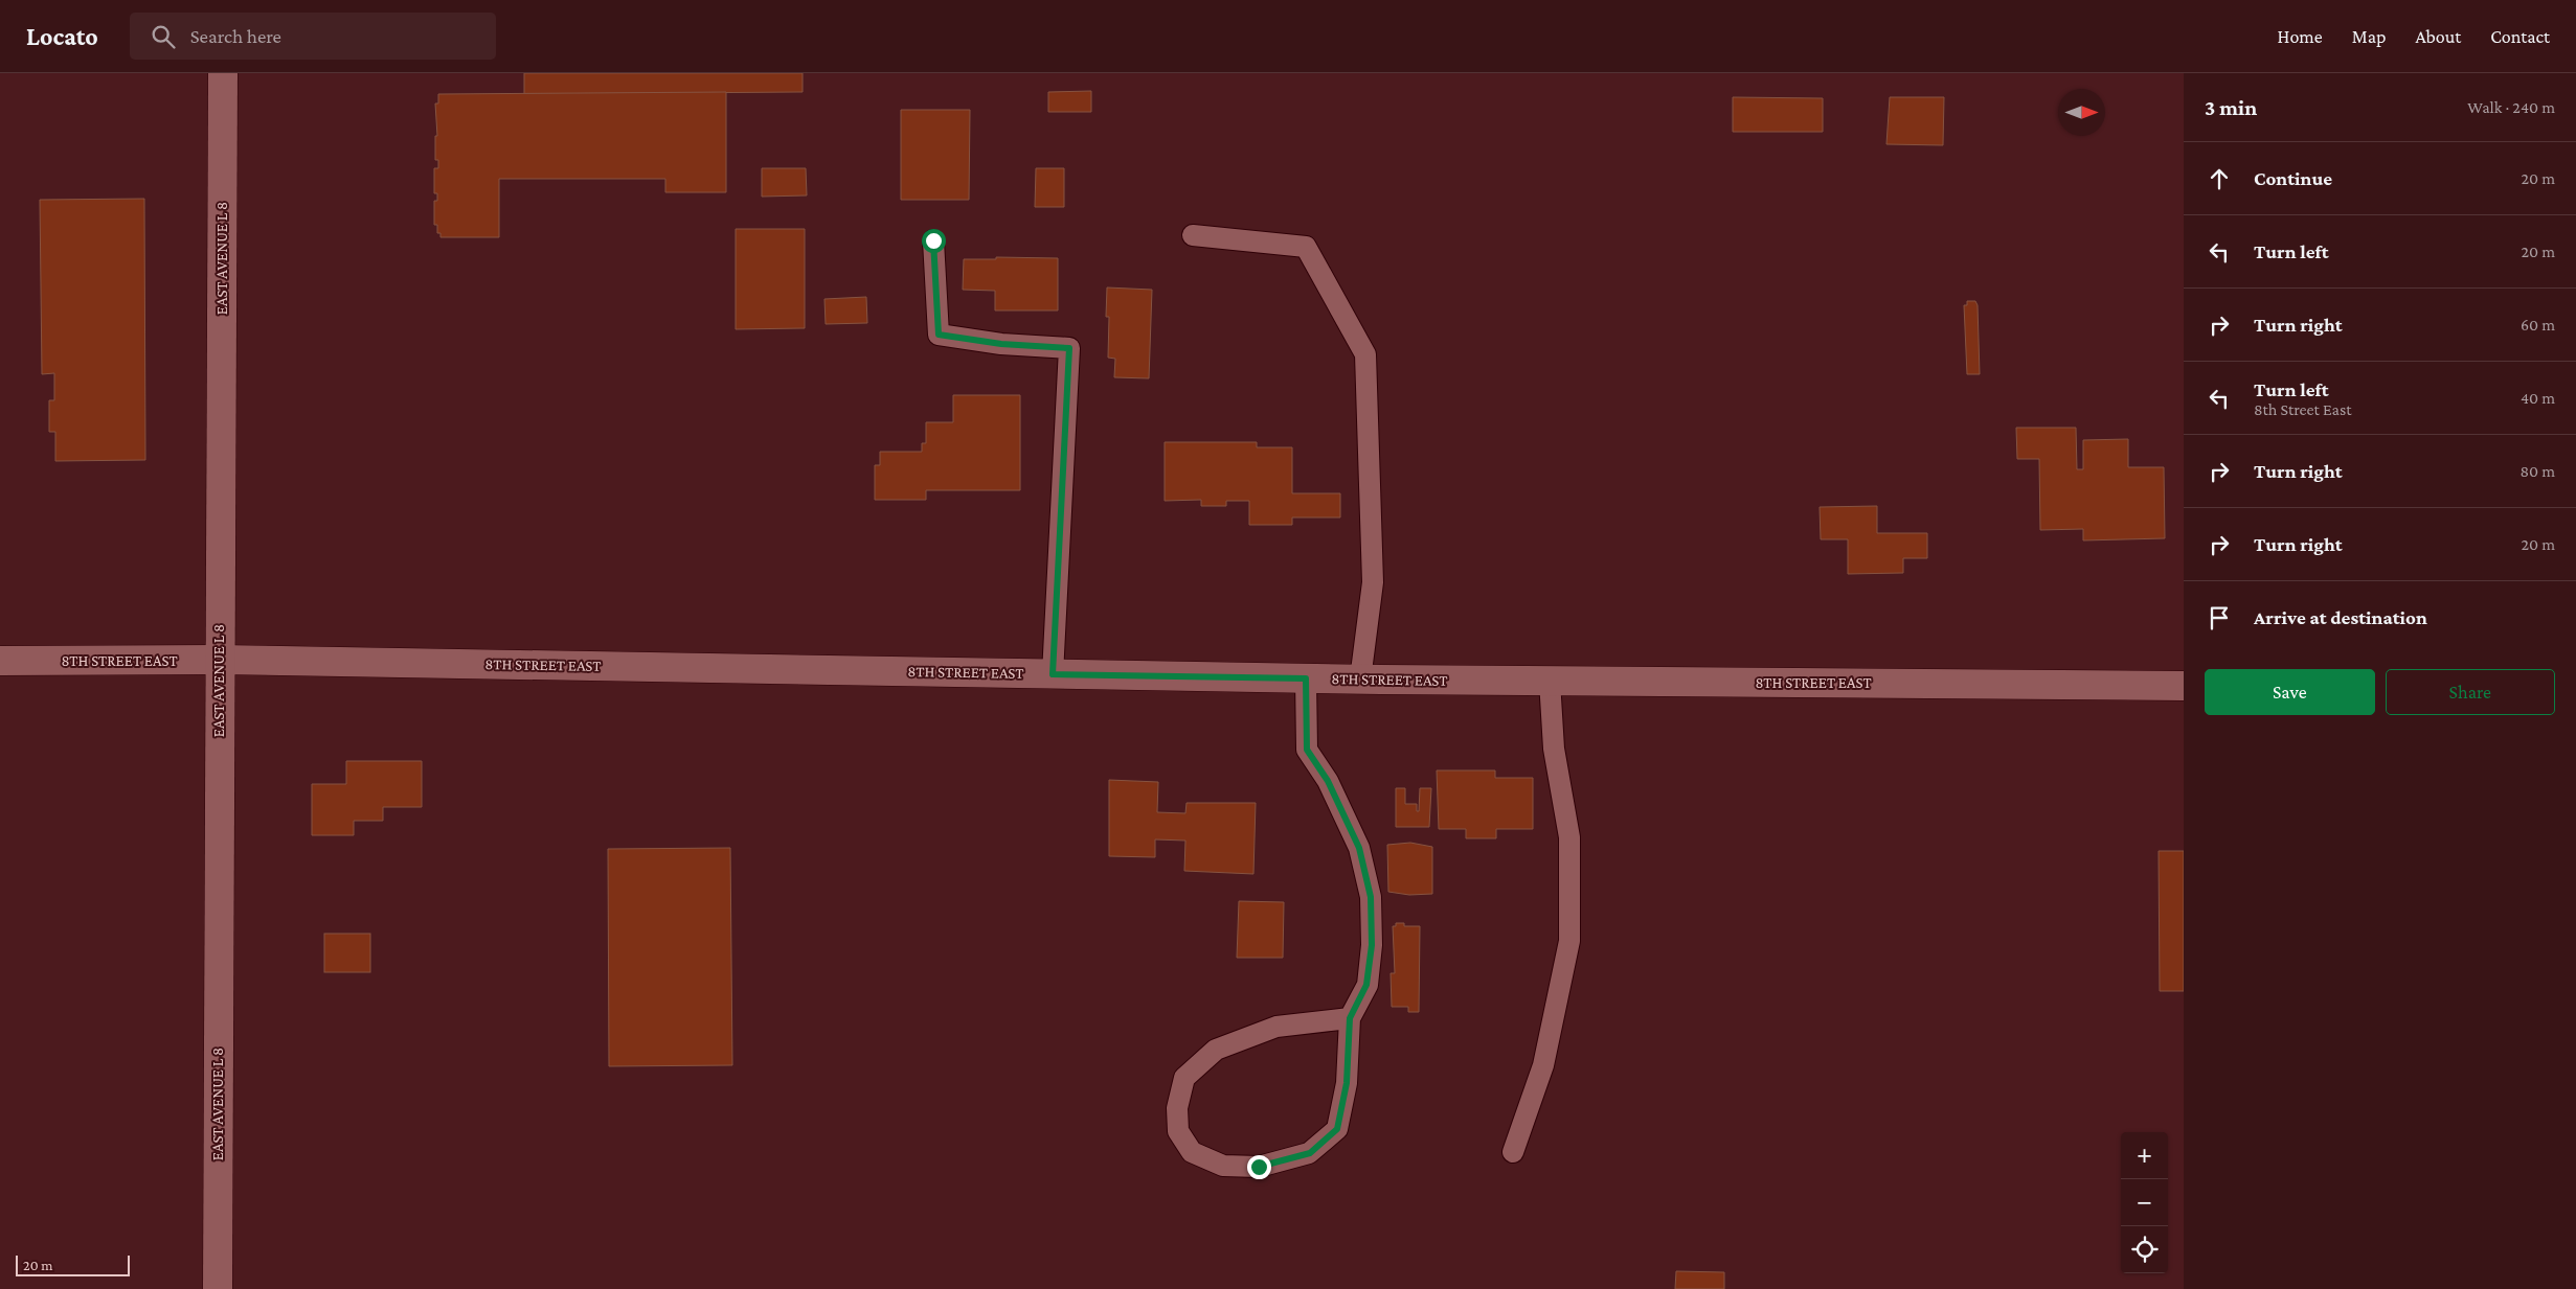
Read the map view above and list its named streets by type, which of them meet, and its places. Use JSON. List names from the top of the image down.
{
  "streets": {
    "street": ["EAST AVENUE L 8", "8TH STREET EAST"]
  },
  "crossings": [
    ["EAST AVENUE L 8", "8TH STREET EAST"]
  ],
  "scale_bar": "20 m",
  "north": "right",
  "page": {
    "header": "Locato",
    "search": "Search here",
    "nav": [
      "Home",
      "Map",
      "About",
      "Contact"
    ],
    "heading": ["3 min", "Walk · 240 m"],
    "list": [
      ["Continue", "20 m"],
      ["Turn left", "20 m"],
      ["Turn right", "60 m"],
      ["Turn left", "8th Street East", "40 m"],
      ["Turn right", "80 m"],
      ["Turn right", "20 m"],
      "Arrive at destination"
    ],
    "buttons": ["Save", "Share"],
    "map_buttons": ["+", "−"],
    "scale": "20 m"
  }
}
